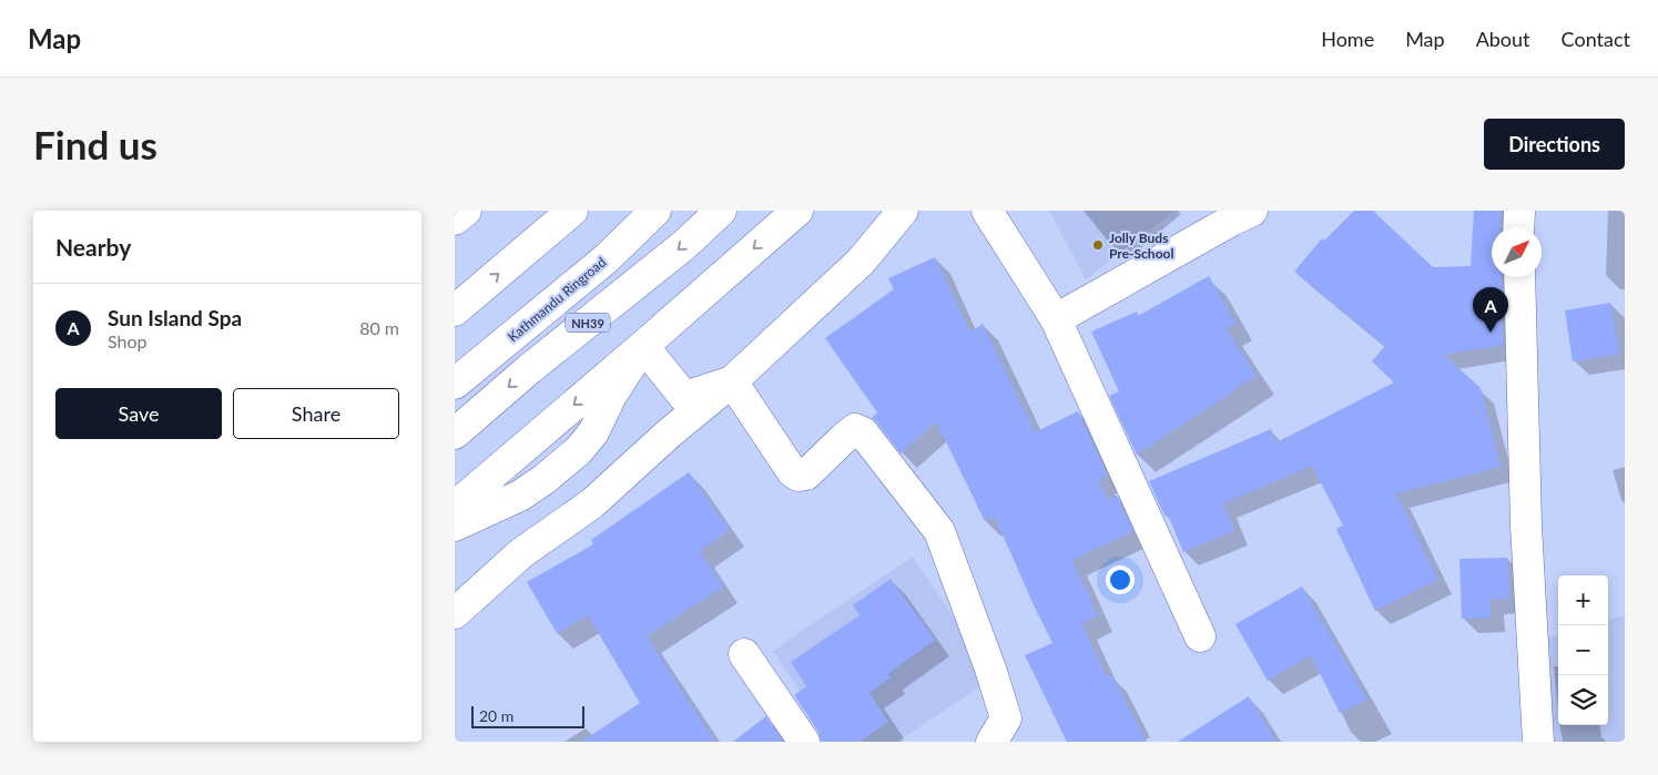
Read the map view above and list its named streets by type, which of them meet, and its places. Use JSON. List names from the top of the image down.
{
  "streets": {
    "main road": ["Kathmandu Ringroad", "NH39"]
  },
  "places": ["Jolly Buds Pre-School"],
  "scale_bar": "20 m",
  "north": "top right",
  "page": {
    "header": "Map",
    "nav": [
      "Home",
      "Map",
      "About",
      "Contact"
    ],
    "buttons": [
      "Directions",
      ["Save", "Share"]
    ],
    "title": "Find us",
    "heading": "Nearby",
    "list": [
      {
        "mark": "A",
        "name": "Sun Island Spa",
        "note": "Shop",
        "value": "80 m"
      }
    ],
    "pins": "A",
    "map_buttons": ["+", "−"],
    "scale": "20 m"
  }
}
